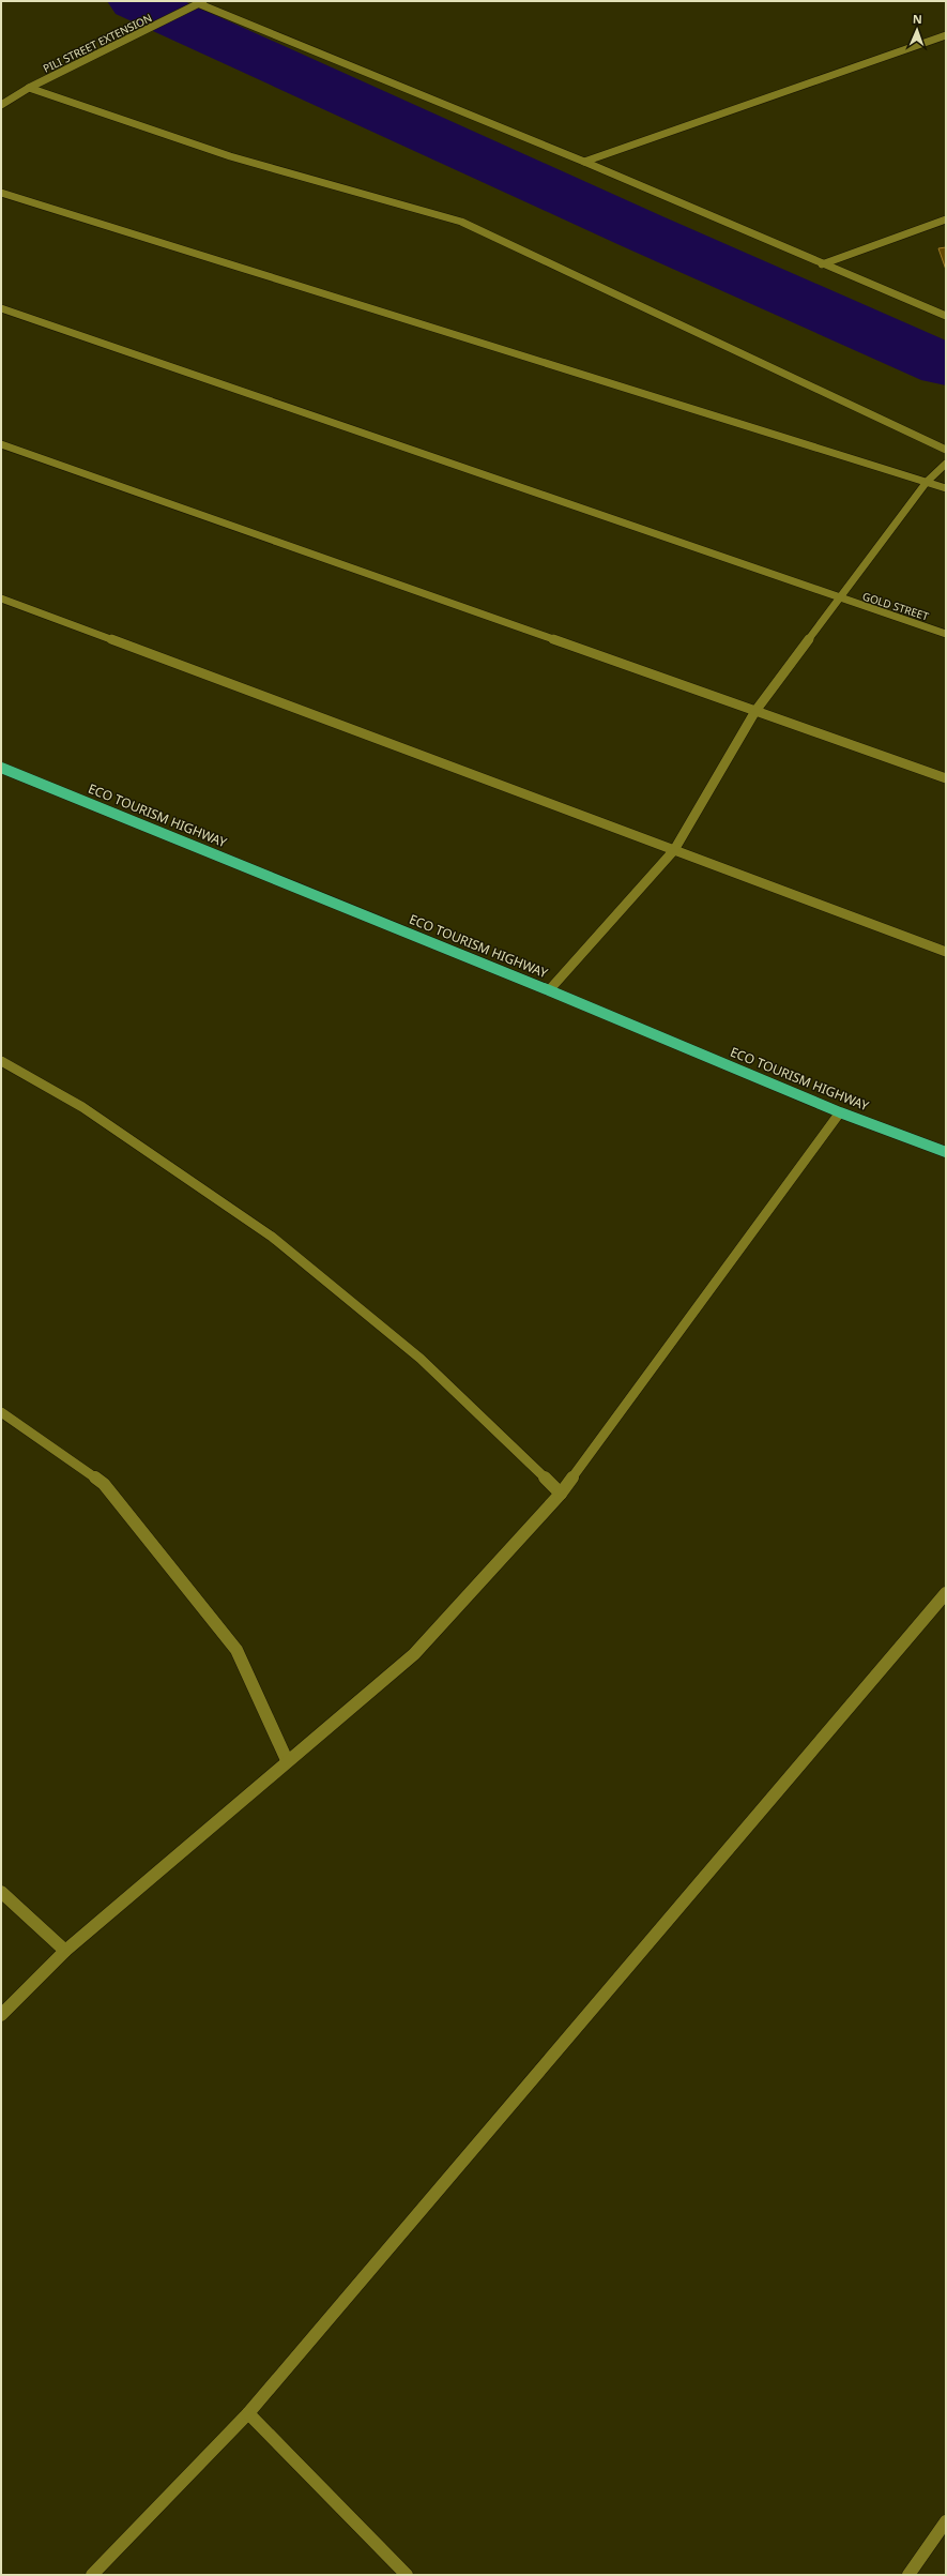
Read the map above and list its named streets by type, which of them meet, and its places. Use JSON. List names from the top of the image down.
{
  "streets": {
    "highway": ["ECO TOURISM HIGHWAY"],
    "street": ["PILI STREET EXTENSION", "GOLD STREET"]
  },
  "north": "top"
}
